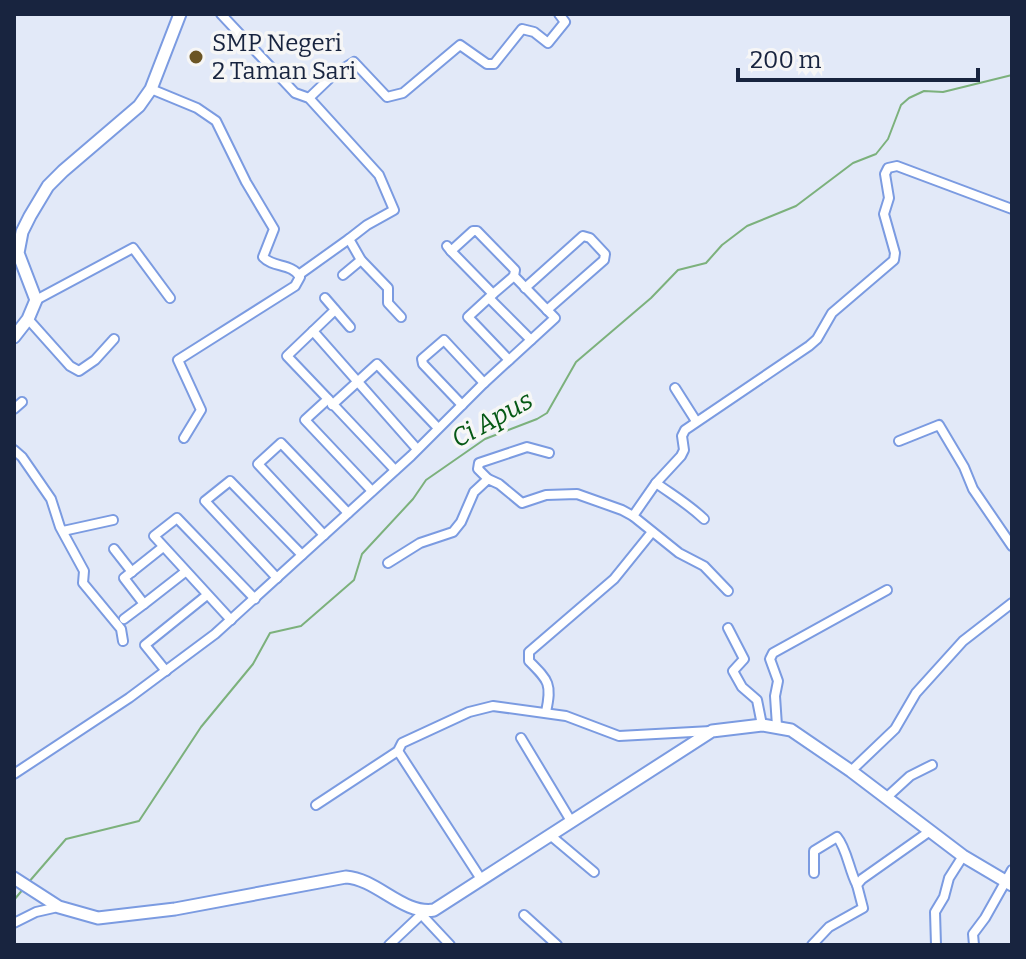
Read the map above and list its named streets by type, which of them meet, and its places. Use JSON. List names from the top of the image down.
{
  "water": ["Ci Apus"],
  "places": ["SMP Negeri 2 Taman Sari"],
  "scale_bar": "200 m"
}
